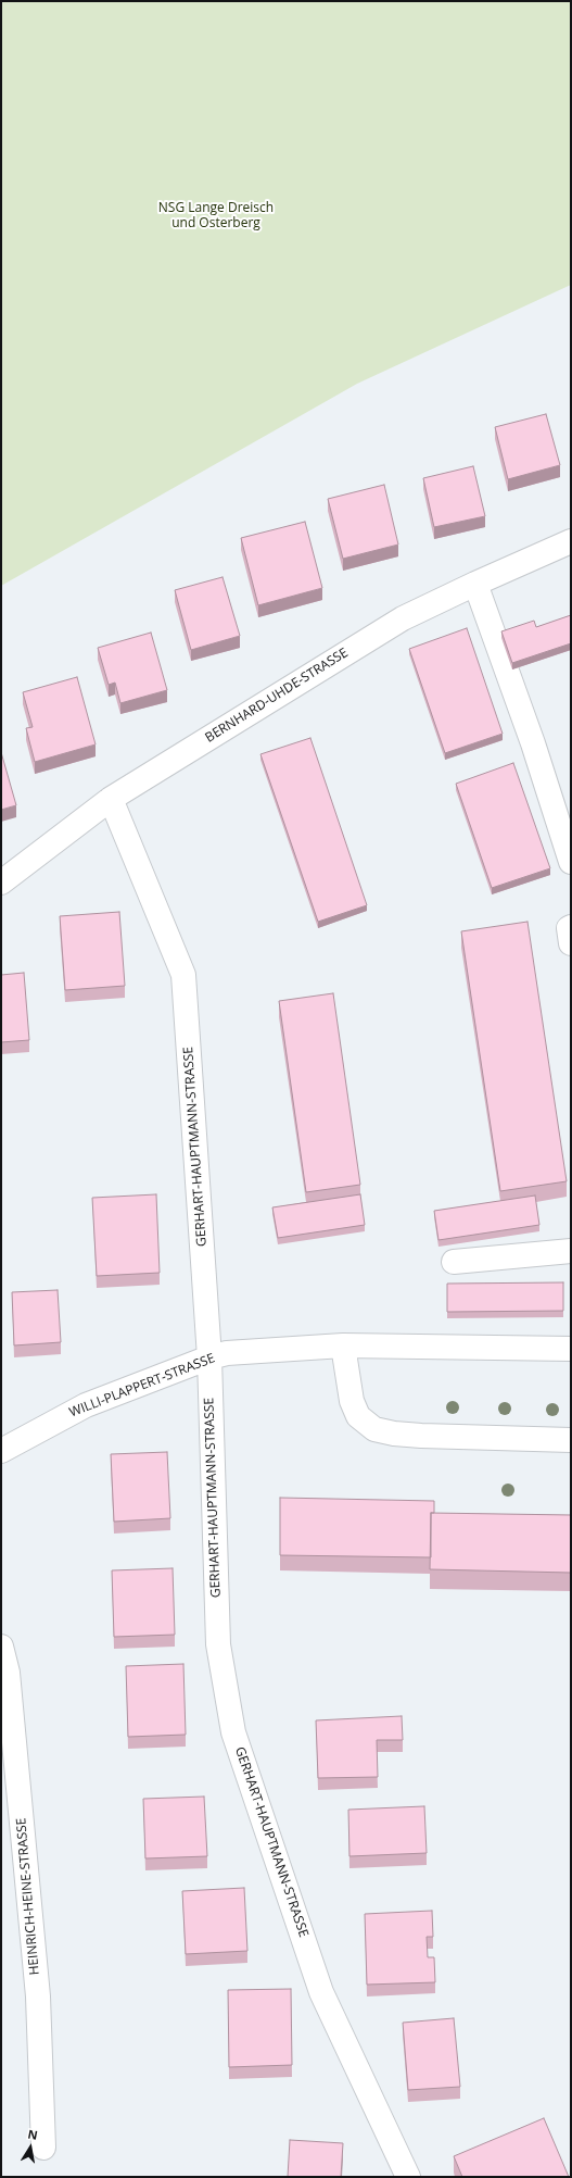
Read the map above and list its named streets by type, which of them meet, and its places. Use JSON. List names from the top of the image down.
{
  "streets": {
    "street": [
      "BERNHARD-UHDE-STRASSE",
      "GERHART-HAUPTMANN-STRASSE",
      "WILLI-PLAPPERT-STRASSE",
      "HEINRICH-HEINE-STRASSE"
    ]
  },
  "crossings": [
    ["BERNHARD-UHDE-STRASSE", "GERHART-HAUPTMANN-STRASSE"],
    ["GERHART-HAUPTMANN-STRASSE", "WILLI-PLAPPERT-STRASSE"]
  ],
  "parks": ["NSG Lange Dreisch und Osterberg"],
  "north": "top"
}
